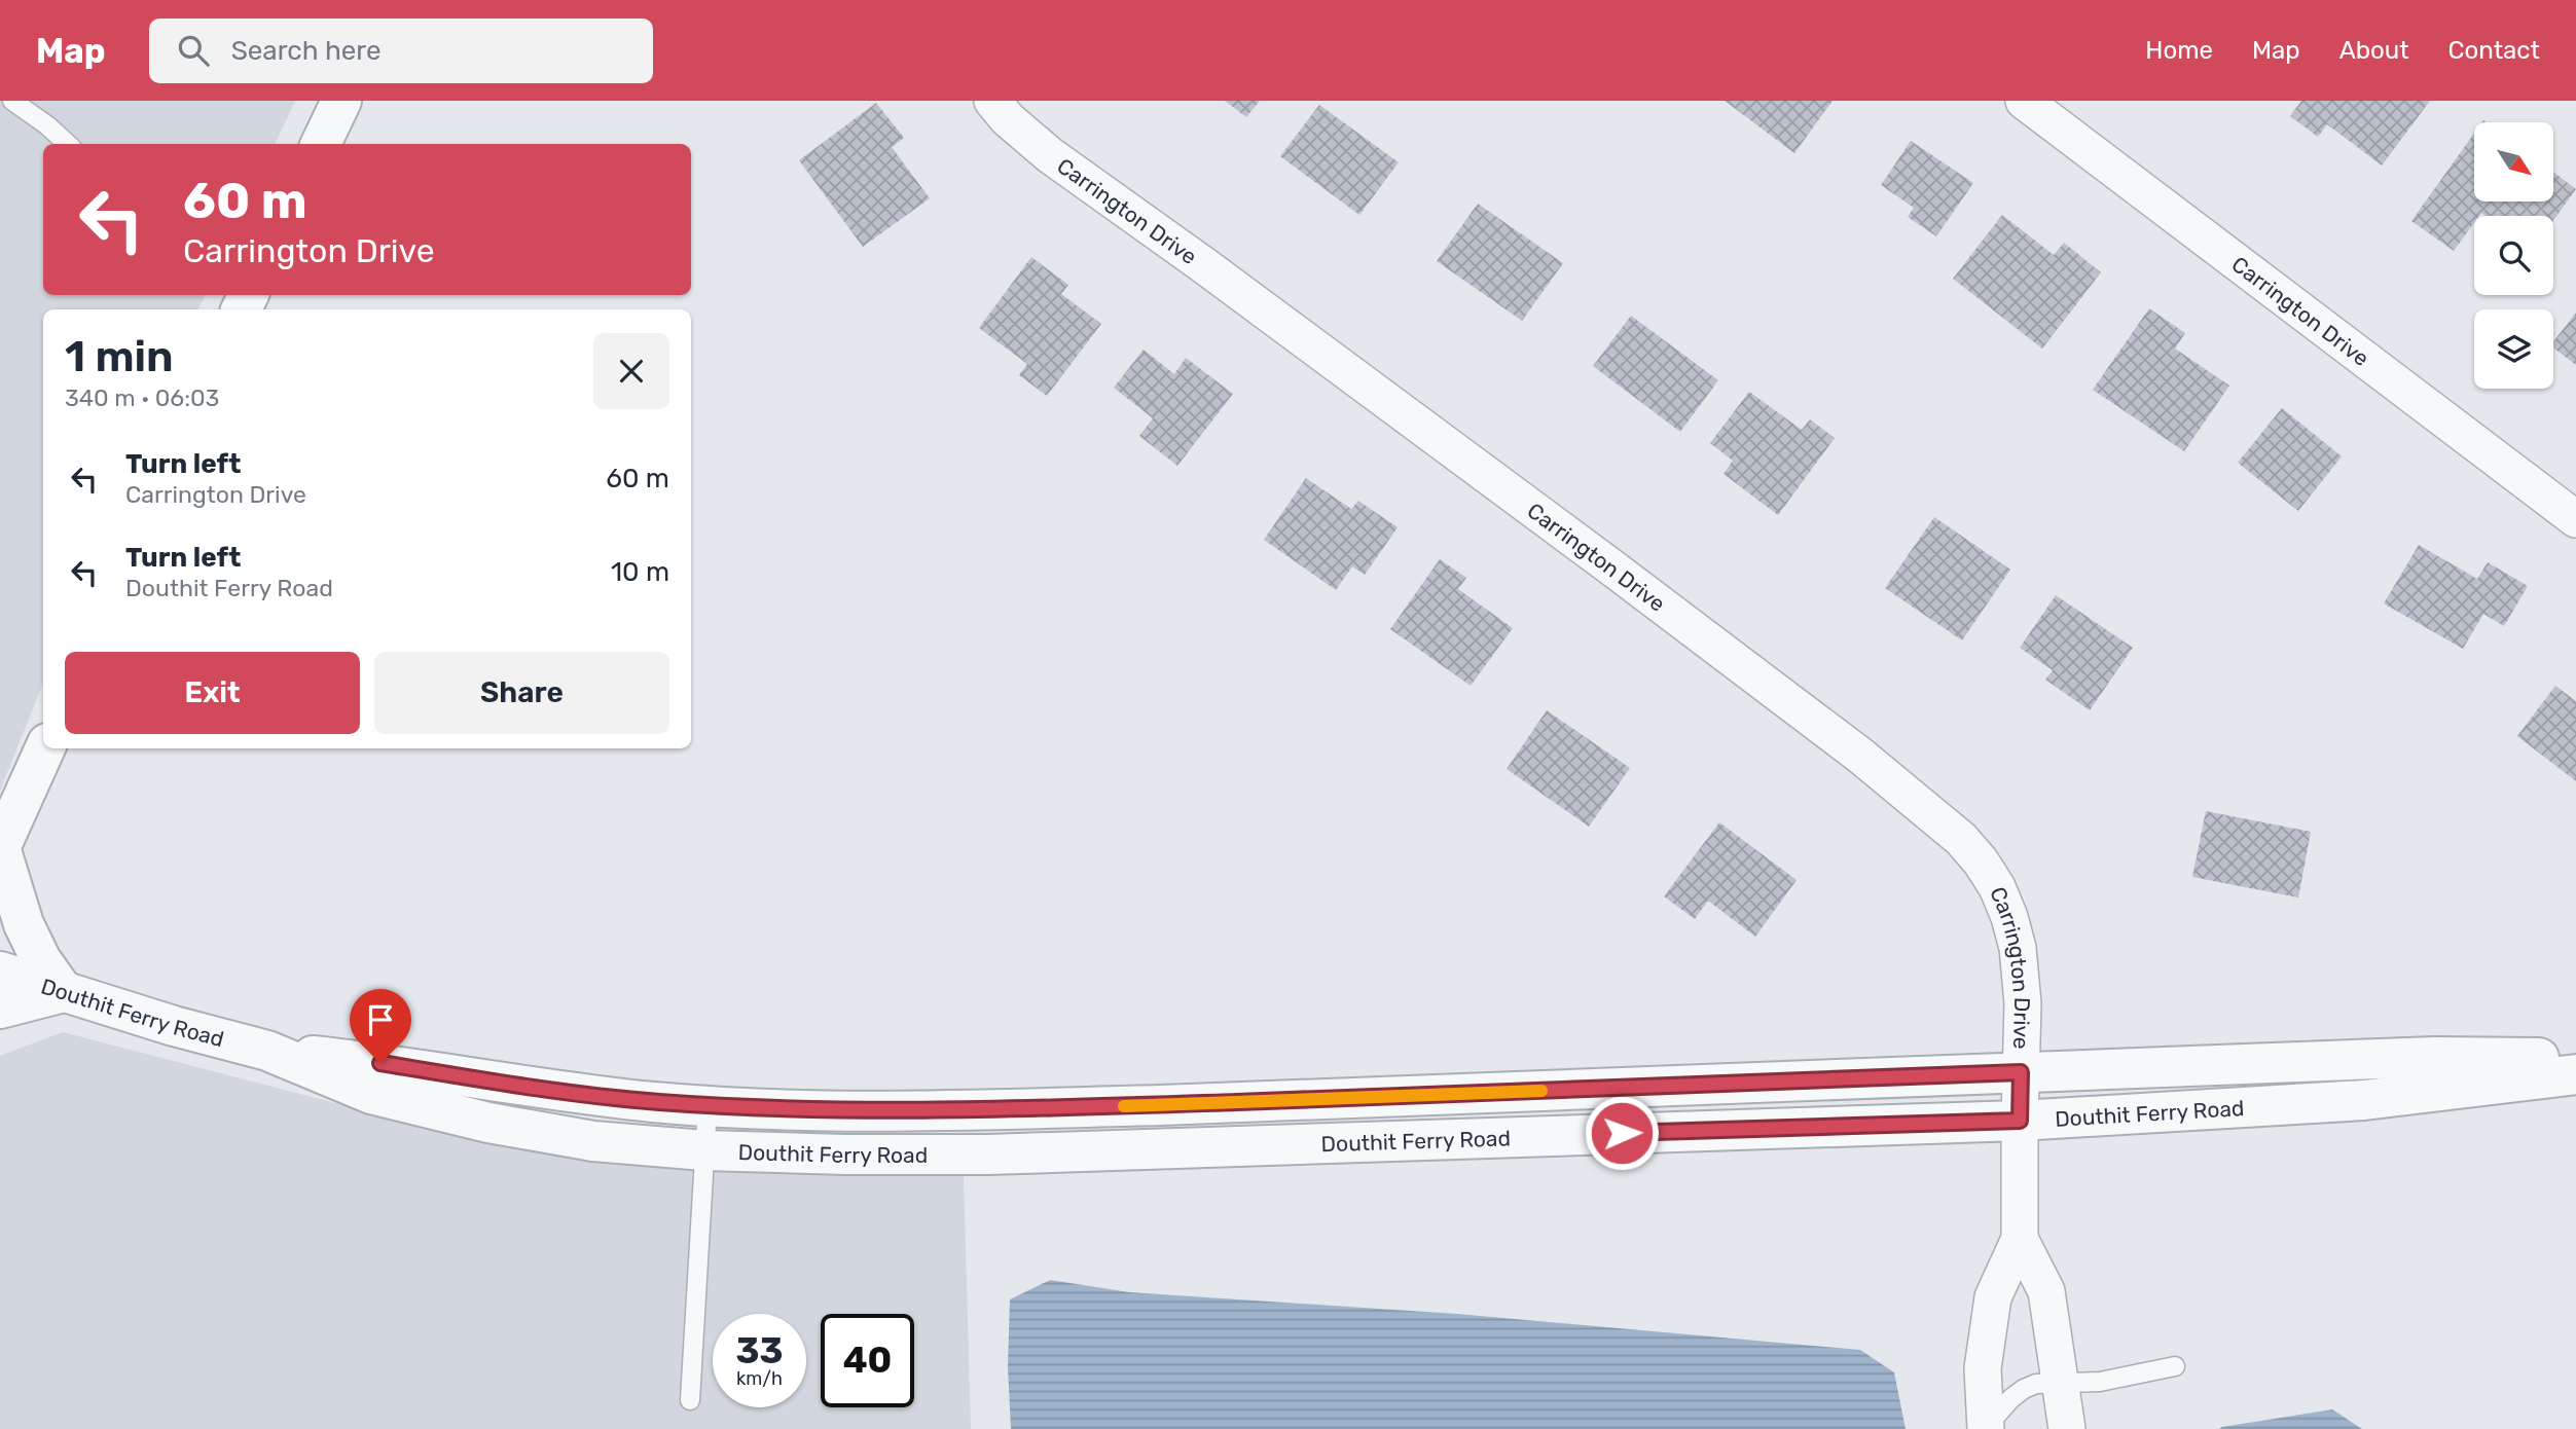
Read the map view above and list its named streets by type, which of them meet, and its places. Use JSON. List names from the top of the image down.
{
  "streets": {
    "street": ["Carrington Drive", "Douthit Ferry Road"]
  },
  "crossings": [
    ["Carrington Drive", "Douthit Ferry Road"]
  ],
  "north": "bottom right",
  "page": {
    "header": "Map",
    "search": "Search here",
    "nav": [
      "Home",
      "Map",
      "About",
      "Contact"
    ],
    "turn": ["60 m", "Carrington Drive"],
    "heading": ["1 min", "340 m · 06:03"],
    "list": [
      {
        "name": "Turn left",
        "note": "Carrington Drive",
        "value": "60 m"
      },
      {
        "name": "Turn left",
        "note": "Douthit Ferry Road",
        "value": "10 m"
      }
    ],
    "buttons": ["Exit", "Share"],
    "speed": "33 km/h",
    "limit": "40"
  }
}
